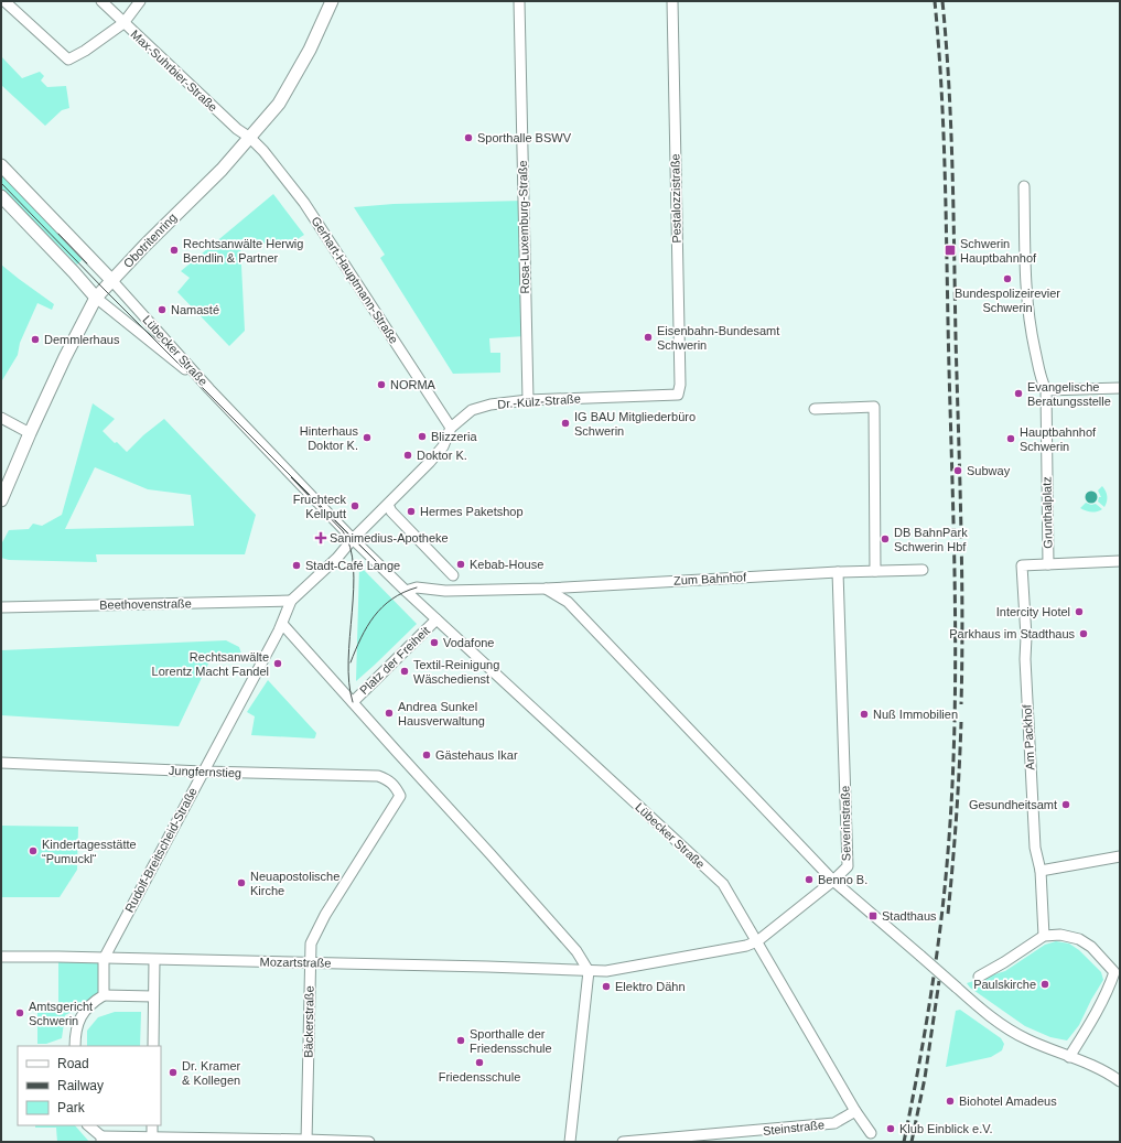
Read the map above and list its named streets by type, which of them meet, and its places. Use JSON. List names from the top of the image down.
{
  "streets": {
    "street": [
      "Max-Suhrbier-Straße",
      "Pestalozzistraße",
      "Rosa-Luxemburg-Straße",
      "Obotritenring",
      "Gerhart-Hauptmann-Straße",
      "Lübecker Straße",
      "Dr.-Külz-Straße",
      "Grunthalplatz",
      "Zum Bahnhof",
      "Beethovenstraße",
      "Platz der Freiheit",
      "Am Packhof",
      "Jungfernstieg",
      "Severinstraße",
      "Rudolf-Breitscheid-Straße",
      "Mozartstraße",
      "Bäckerstraße",
      "Steinstraße"
    ]
  },
  "crossings": [
    ["Max-Suhrbier-Straße", "Obotritenring"],
    ["Max-Suhrbier-Straße", "Gerhart-Hauptmann-Straße"],
    ["Pestalozzistraße", "Dr.-Külz-Straße"],
    ["Rosa-Luxemburg-Straße", "Dr.-Külz-Straße"],
    ["Obotritenring", "Gerhart-Hauptmann-Straße"],
    ["Obotritenring", "Lübecker Straße"],
    ["Gerhart-Hauptmann-Straße", "Dr.-Külz-Straße"],
    ["Lübecker Straße", "Dr.-Külz-Straße"],
    ["Lübecker Straße", "Zum Bahnhof"],
    ["Lübecker Straße", "Platz der Freiheit"],
    ["Lübecker Straße", "Severinstraße"],
    ["Lübecker Straße", "Steinstraße"],
    ["Grunthalplatz", "Am Packhof"],
    ["Zum Bahnhof", "Severinstraße"],
    ["Beethovenstraße", "Rudolf-Breitscheid-Straße"],
    ["Platz der Freiheit", "Rudolf-Breitscheid-Straße"],
    ["Jungfernstieg", "Rudolf-Breitscheid-Straße"],
    ["Jungfernstieg", "Bäckerstraße"],
    ["Severinstraße", "Mozartstraße"],
    ["Rudolf-Breitscheid-Straße", "Mozartstraße"],
    ["Mozartstraße", "Bäckerstraße"]
  ],
  "places": {
    "other": [
      "Sporthalle BSWV",
      "Rechtsanwälte Herwig Bendlin & Partner",
      "Bundespolizeirevier Schwerin",
      "Namasté",
      "Eisenbahn-Bundesamt Schwerin",
      "Demmlerhaus",
      "NORMA",
      "Evangelische Beratungsstelle",
      "IG BAU Mitgliederbüro Schwerin",
      "Blizzeria",
      "Hinterhaus Doktor K.",
      "Hauptbahnhof Schwerin",
      "Doktor K.",
      "Subway",
      "Fruchteck Kellputt",
      "Hermes Paketshop",
      "DB BahnPark Schwerin Hbf",
      "Kebab-House",
      "Stadt-Café Lange",
      "Intercity Hotel",
      "Parkhaus im Stadthaus",
      "Vodafone",
      "Rechtsanwälte Lorentz Macht Fandel",
      "Textil-Reinigung Wäschedienst",
      "Andrea Sunkel Hausverwaltung",
      "Nuß Immobilien",
      "Gästehaus Ikar",
      "Gesundheitsamt",
      "Kindertagesstätte “Pumuckl“",
      "Benno B.",
      "Neuapostolische Kirche",
      "Paulskirche",
      "Elektro Dähn",
      "Amtsgericht Schwerin",
      "Sporthalle der Friedensschule",
      "Friedensschule",
      "Dr. Kramer & Kollegen",
      "Biohotel Amadeus",
      "Klub Einblick e.V."
    ],
    "transit": ["Schwerin Hauptbahnhof", "Stadthaus"],
    "health": ["Sanimedius-Apotheke"]
  },
  "legend": ["Road", "Railway", "Park"]
}
